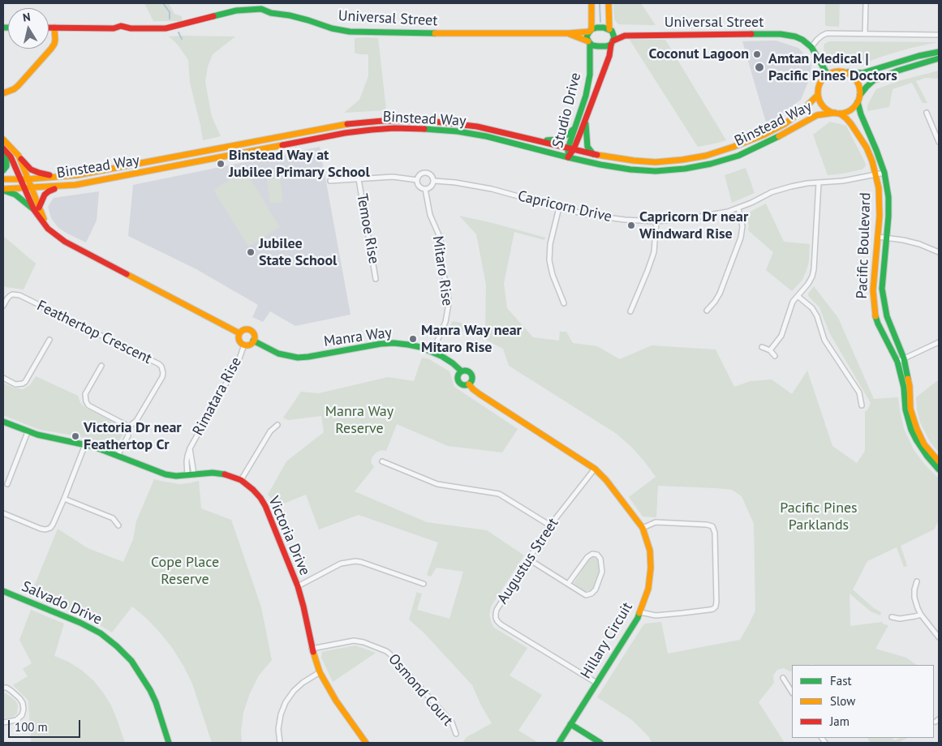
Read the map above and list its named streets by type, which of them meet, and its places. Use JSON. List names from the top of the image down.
{
  "streets": {
    "street": [
      "Universal Street",
      "Studio Drive",
      "Binstead Way",
      "Capricorn Drive",
      "Temoe Rise",
      "Pacific Boulevard",
      "Mitaro Rise",
      "Feathertop Crescent",
      "Manra Way",
      "Rimatara Rise",
      "Victoria Drive",
      "Augustus Street",
      "Salvado Drive",
      "Hillary Circuit",
      "Osmond Court"
    ]
  },
  "crossings": [
    ["Universal Street", "Studio Drive"],
    ["Universal Street", "Binstead Way"],
    ["Universal Street", "Pacific Boulevard"],
    ["Studio Drive", "Binstead Way"],
    ["Binstead Way", "Pacific Boulevard"],
    ["Binstead Way", "Manra Way"],
    ["Capricorn Drive", "Pacific Boulevard"],
    ["Capricorn Drive", "Mitaro Rise"],
    ["Mitaro Rise", "Manra Way"],
    ["Feathertop Crescent", "Victoria Drive"],
    ["Manra Way", "Rimatara Rise"],
    ["Manra Way", "Hillary Circuit"],
    ["Rimatara Rise", "Victoria Drive"],
    ["Victoria Drive", "Osmond Court"],
    ["Augustus Street", "Hillary Circuit"]
  ],
  "parks": ["Manra Way Reserve", "Pacific Pines Parklands", "Cope Place Reserve"],
  "places": [
    "Coconut Lagoon",
    "Amtan Medical | Pacific Pines Doctors",
    "Binstead Way at Jubilee Primary School",
    "Capricorn Dr near Windward Rise",
    "Jubilee State School",
    "Manra Way near Mitaro Rise",
    "Victoria Dr near Feathertop Cr"
  ],
  "legend": ["Fast", "Slow", "Jam"],
  "scale_bar": "100 m",
  "north": "top"
}
